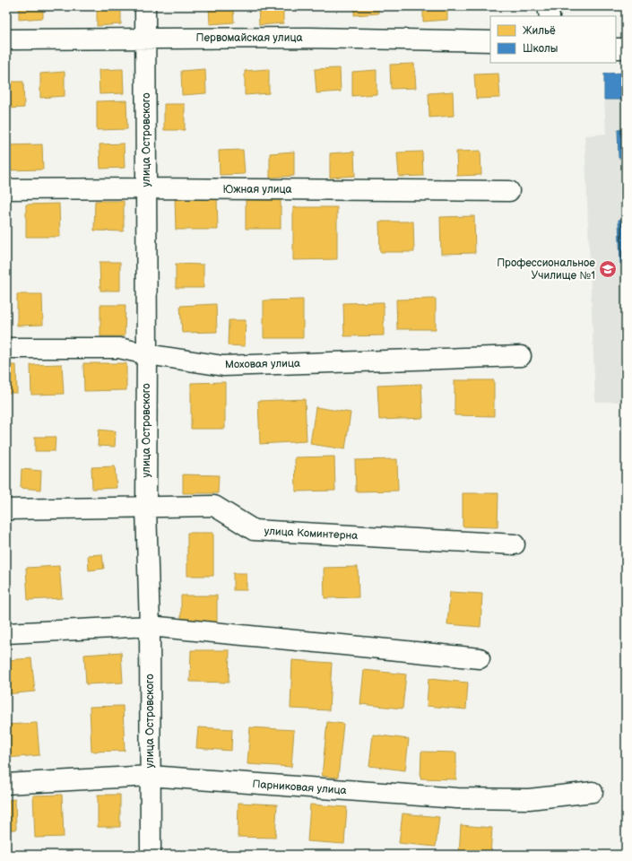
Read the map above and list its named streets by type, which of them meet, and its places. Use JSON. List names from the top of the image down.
{
  "streets": {
    "street": [
      "Первомайская улица",
      "улица Островского",
      "Южная улица",
      "Моховая улица",
      "улица Коминтерна",
      "Парниковая улица"
    ]
  },
  "crossings": [
    ["Первомайская улица", "улица Островского"],
    ["улица Островского", "Южная улица"],
    ["улица Островского", "Моховая улица"],
    ["улица Островского", "улица Коминтерна"],
    ["улица Островского", "Парниковая улица"]
  ],
  "places": {
    "school or university": ["Профессиональное Училище №1"]
  },
  "legend": ["Жильё", "Школы"]
}
